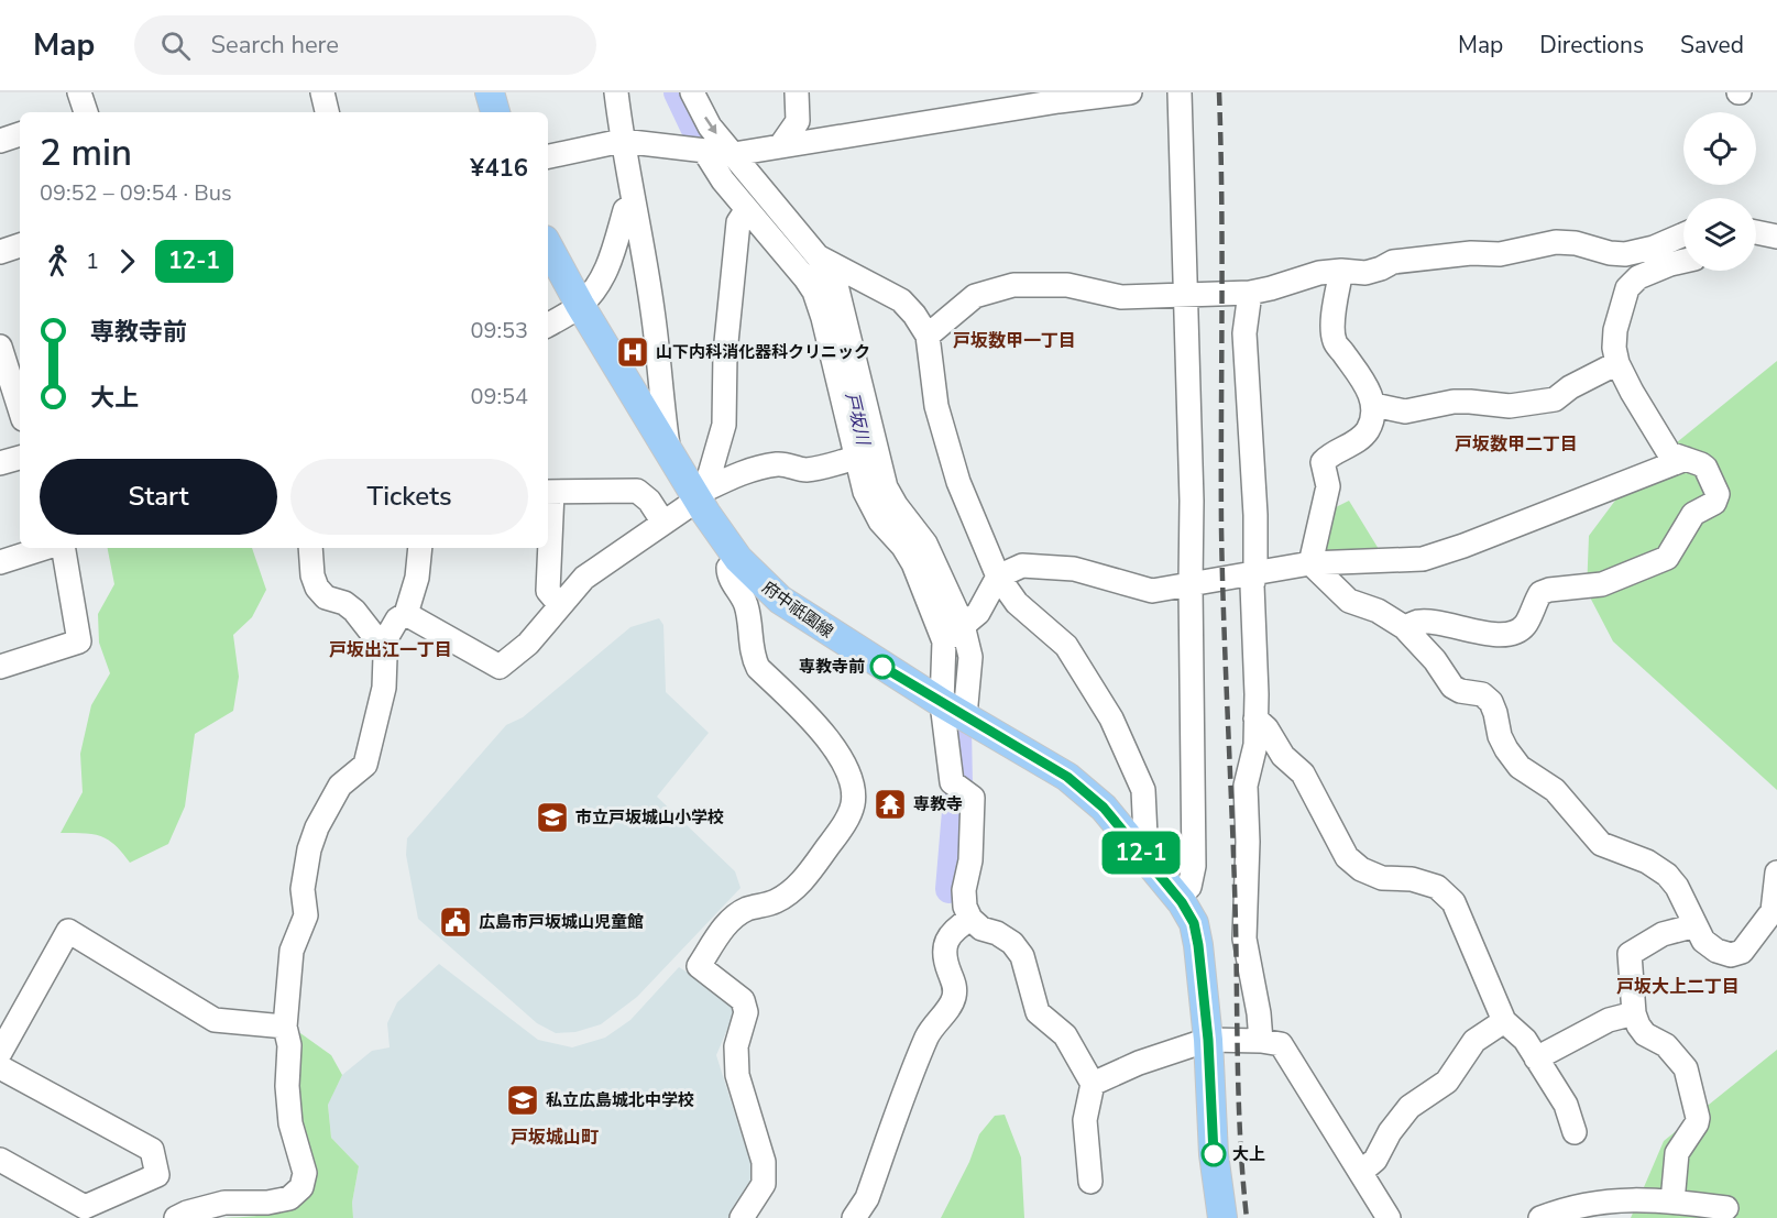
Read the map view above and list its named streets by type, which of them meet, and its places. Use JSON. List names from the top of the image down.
{
  "streets": {
    "main road": ["府中祇園線"]
  },
  "districts": [
    "戸坂数甲一丁目",
    "戸坂数甲二丁目",
    "戸坂出江一丁目",
    "戸坂大上二丁目",
    "戸坂城山町"
  ],
  "water": ["戸坂川"],
  "places": {
    "hospital": ["山下内科消化器科クリニック"],
    "other": ["専教寺前", "大上"],
    "temple": ["専教寺"],
    "school or university": ["市立戸坂城山小学校", "私立広島城北中学校"],
    "public building": ["広島市戸坂城山児童館"]
  },
  "lines": ["bus line 12-1"],
  "page": {
    "header": "Map",
    "search": "Search here",
    "nav": ["Map", "Directions", "Saved"],
    "on_map": "12-1",
    "heading": ["2 min", "09:52 – 09:54 · Bus", "¥416"],
    "legs": ["1", "12-1"],
    "list": [
      {
        "name": "専教寺前",
        "value": "09:53"
      },
      {
        "name": "大上",
        "value": "09:54"
      }
    ],
    "buttons": ["Start", "Tickets"]
  }
}
